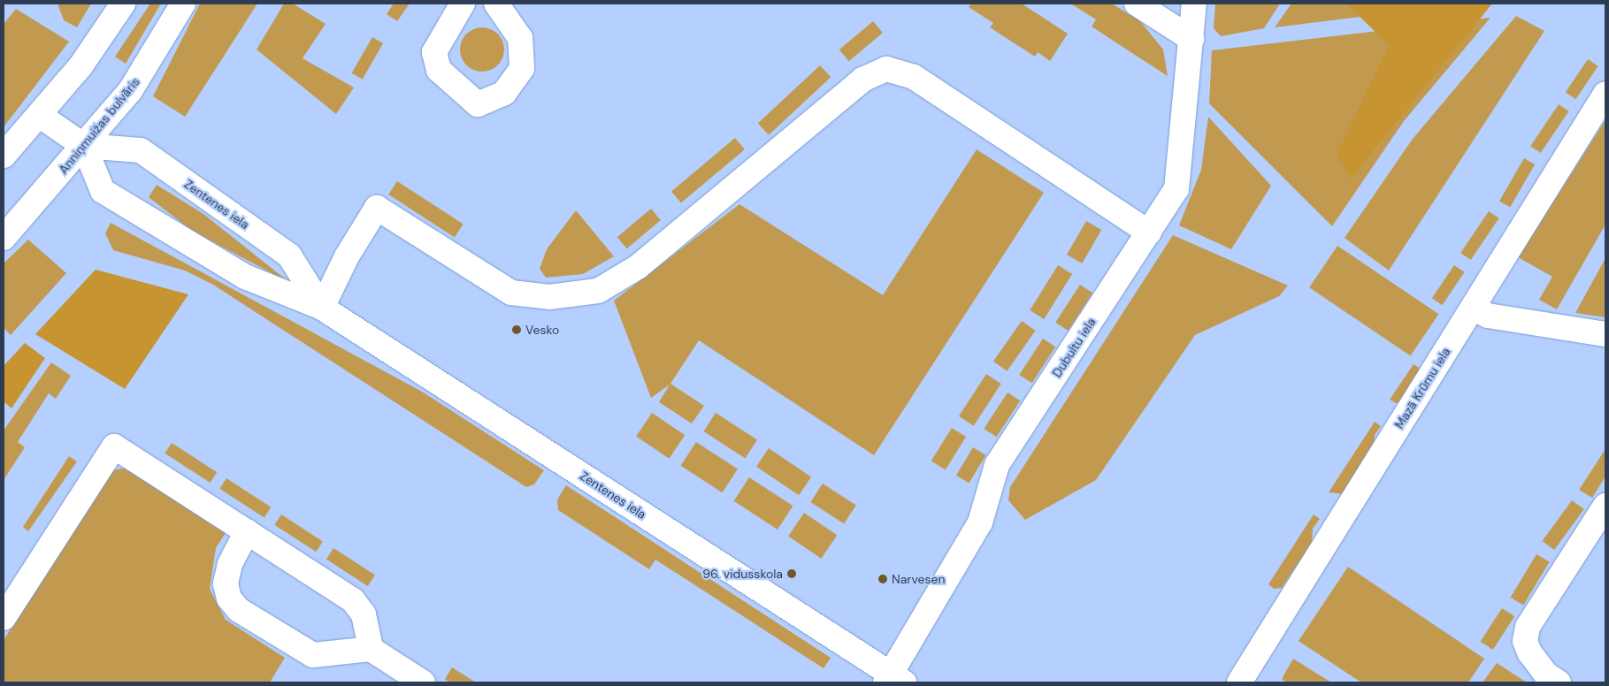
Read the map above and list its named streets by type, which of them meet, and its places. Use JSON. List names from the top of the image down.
{
  "streets": {
    "street": [
      "Anniņmuižas bulvāris",
      "Zentenes iela",
      "Dubultu iela",
      "Mazā Krūmu iela"
    ]
  },
  "crossings": [
    ["Anniņmuižas bulvāris", "Zentenes iela"],
    ["Zentenes iela", "Dubultu iela"]
  ],
  "places": ["Vesko", "96. vidusskola", "Narvesen"]
}
